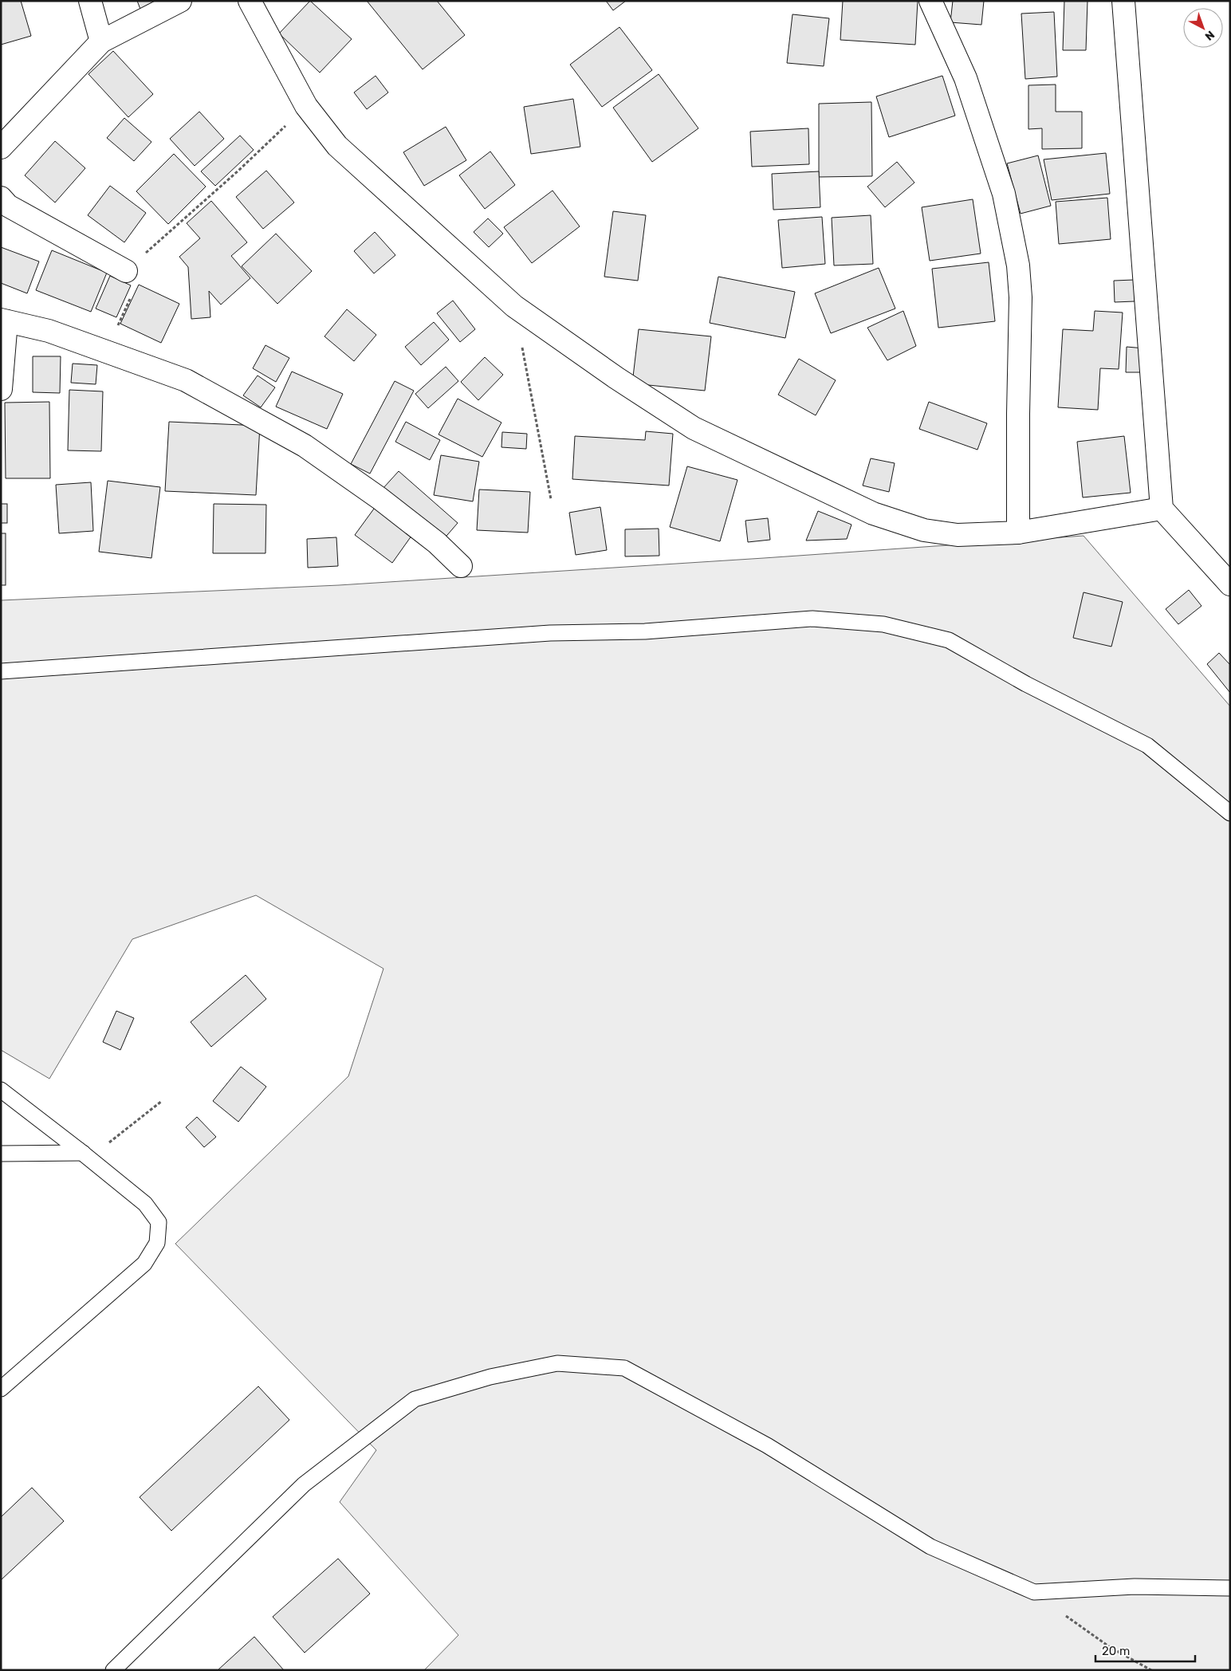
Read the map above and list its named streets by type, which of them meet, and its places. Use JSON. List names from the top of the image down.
{
  "scale_bar": "20 m",
  "north": "bottom right"
}
